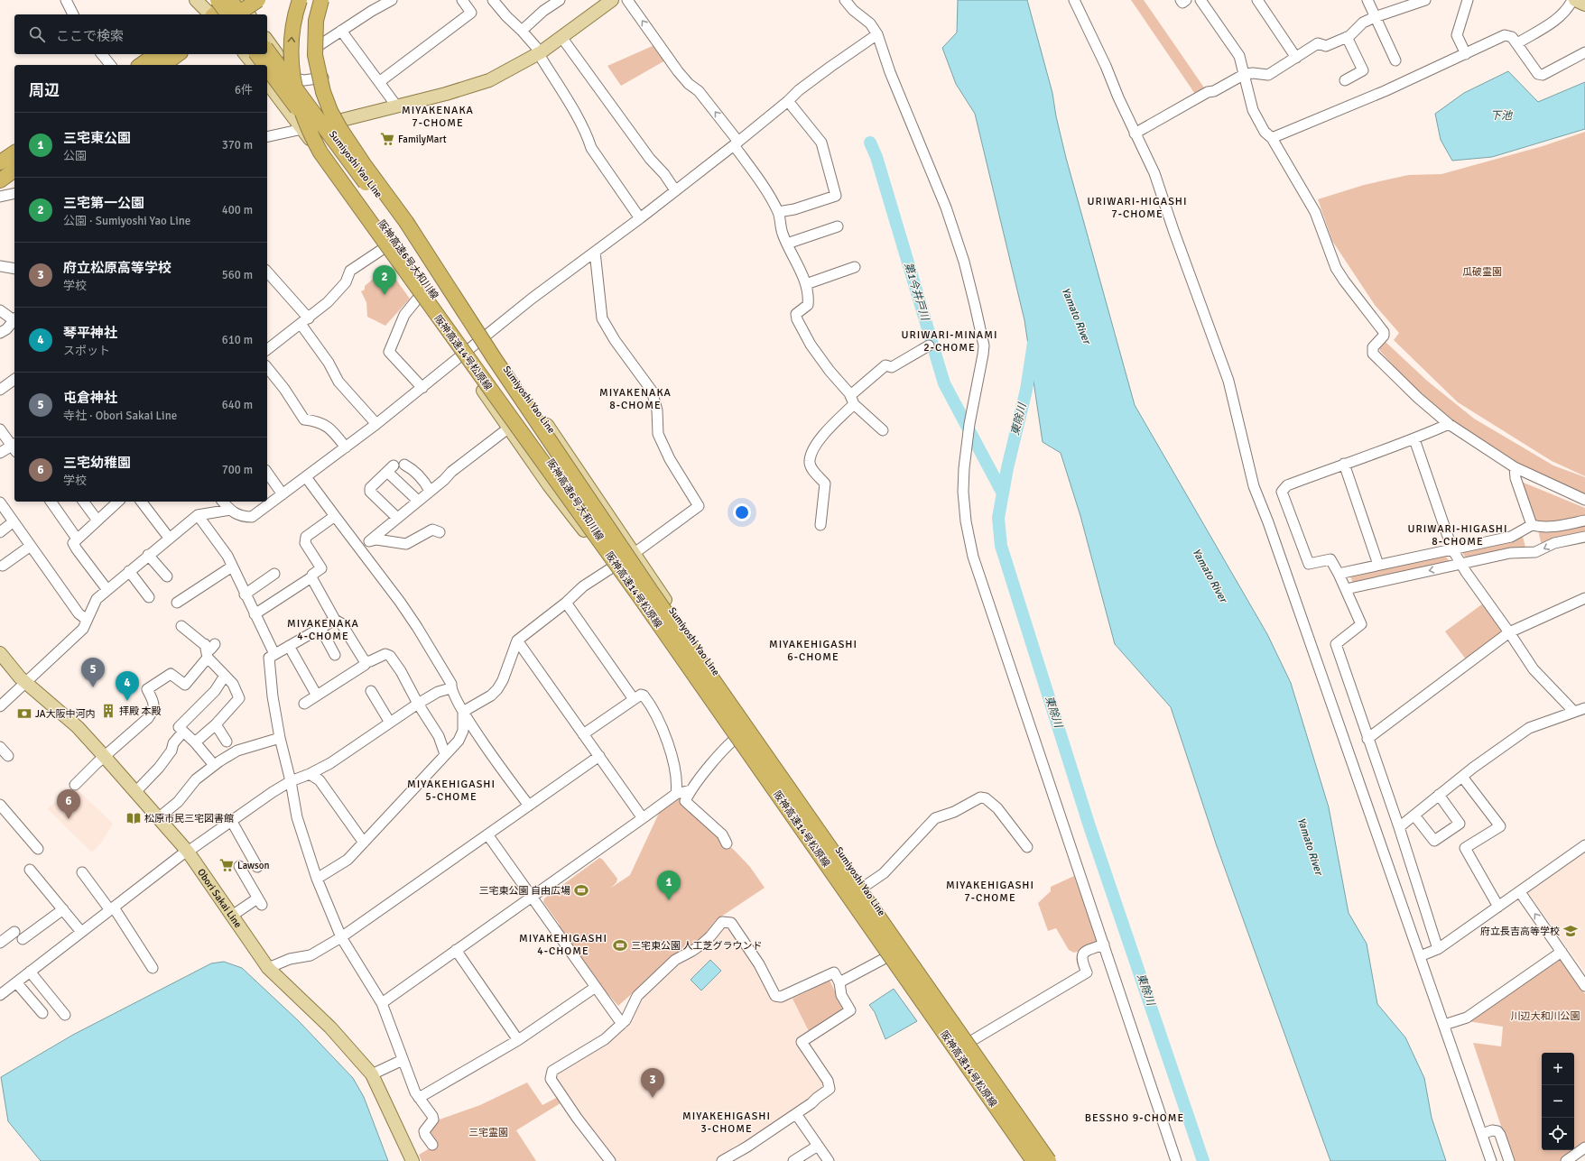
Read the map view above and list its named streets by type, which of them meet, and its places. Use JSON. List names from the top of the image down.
{
  "streets": {
    "highway": ["阪神高速6号大和川線", "阪神高速14号松原線"],
    "main road": ["Sumiyoshi Yao Line", "Obori Sakai Line"]
  },
  "crossings": [
    ["Sumiyoshi Yao Line", "阪神高速6号大和川線"],
    ["阪神高速6号大和川線", "阪神高速14号松原線"]
  ],
  "districts": [
    "MIYAKENAKA 7-CHOME",
    "URIWARI-HIGASHI 7-CHOME",
    "URIWARI-MINAMI 2-CHOME",
    "MIYAKENAKA 8-CHOME",
    "URIWARI-HIGASHI 8-CHOME",
    "MIYAKENAKA 4-CHOME",
    "MIYAKEHIGASHI 6-CHOME",
    "MIYAKEHIGASHI 5-CHOME",
    "MIYAKEHIGASHI 7-CHOME",
    "MIYAKEHIGASHI 4-CHOME",
    "MIYAKEHIGASHI 3-CHOME",
    "BESSHO 9-CHOME"
  ],
  "water": [
    "下池",
    "第1今井戸川",
    "Yamato River",
    "東除川"
  ],
  "parks": ["瓜破霊園", "川辺大和川公園", "三宅霊園"],
  "places": {
    "supermarket": ["FamilyMart", "Lawson"],
    "building": ["拝殿 本殿"],
    "bank": ["JA大阪中河内"],
    "library": ["松原市民三宅図書館"],
    "sports": ["三宅東公園 自由広場", "三宅東公園 人工芝グラウンド"],
    "school or university": ["府立長吉高等学校"]
  },
  "page": {
    "search": "ここで検索",
    "heading": ["周辺", "6件"],
    "list": [
      {
        "mark": "1",
        "name": "三宅東公園",
        "note": "公園",
        "value": "370 m"
      },
      {
        "mark": "2",
        "name": "三宅第一公園",
        "note": "公園 · Sumiyoshi Yao Line",
        "value": "400 m"
      },
      {
        "mark": "3",
        "name": "府立松原高等学校",
        "note": "学校",
        "value": "560 m"
      },
      {
        "mark": "4",
        "name": "琴平神社",
        "note": "スポット",
        "value": "610 m"
      },
      {
        "mark": "5",
        "name": "屯倉神社",
        "note": "寺社 · Obori Sakai Line",
        "value": "640 m"
      },
      {
        "mark": "6",
        "name": "三宅幼稚園",
        "note": "学校",
        "value": "700 m"
      }
    ],
    "pins": [
      "2",
      "5",
      "4",
      "6",
      "1",
      "3"
    ],
    "map_buttons": ["+", "−"]
  }
}
